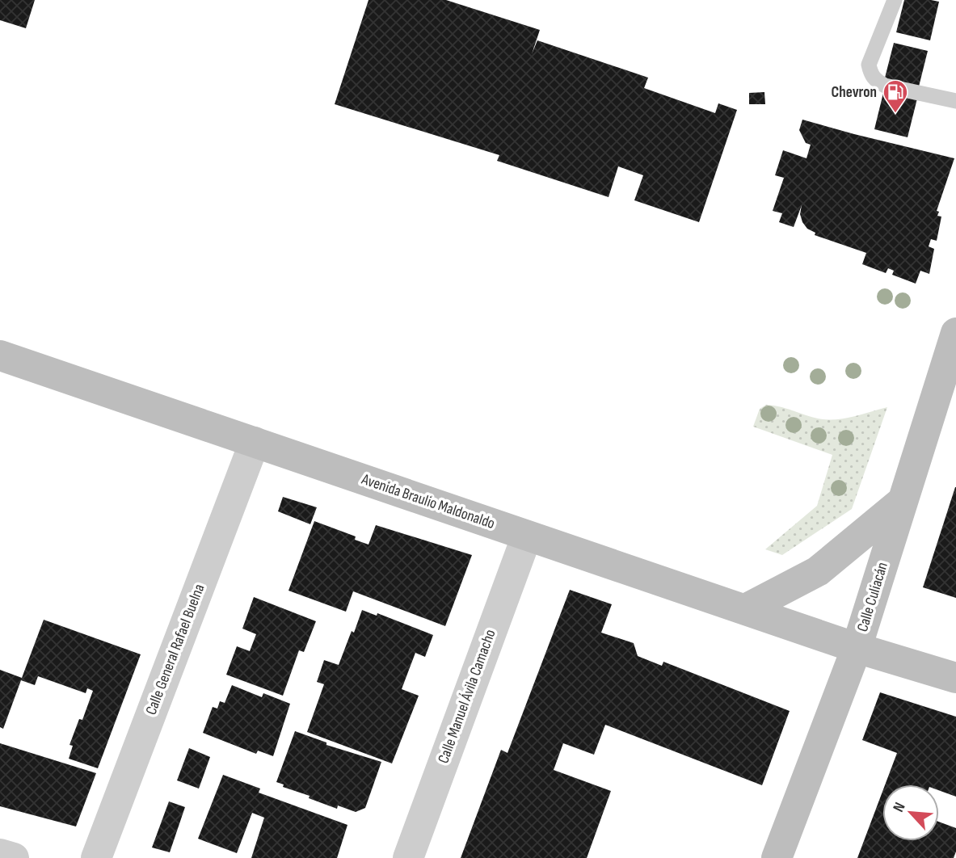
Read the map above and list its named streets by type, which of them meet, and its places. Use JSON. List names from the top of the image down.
{
  "streets": {
    "street": [
      "Avenida Braulio Maldonaldo",
      "Calle Culiacán",
      "Calle General Rafael Buelna",
      "Calle Manuel Ávila Camacho"
    ]
  },
  "crossings": [
    ["Avenida Braulio Maldonaldo", "Calle Culiacán"],
    ["Avenida Braulio Maldonaldo", "Calle General Rafael Buelna"],
    ["Avenida Braulio Maldonaldo", "Calle Manuel Ávila Camacho"]
  ],
  "places": {
    "fuel station": ["Chevron"]
  },
  "north": "top left"
}
